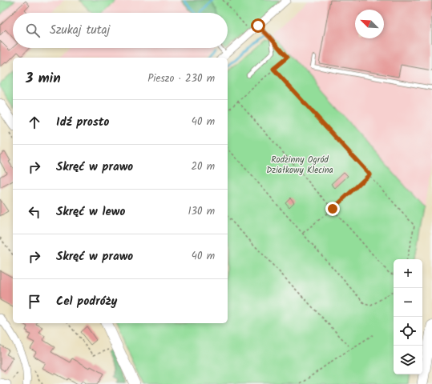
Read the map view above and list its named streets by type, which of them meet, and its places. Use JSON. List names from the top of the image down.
{
  "parks": ["Rodzinny Ogród Działkowy Klecina"],
  "north": "top left",
  "page": {
    "search": "Szukaj tutaj",
    "heading": ["3 min", "Pieszo · 230 m"],
    "list": [
      ["Idź prosto", "40 m"],
      ["Skręć w prawo", "20 m"],
      ["Skręć w lewo", "130 m"],
      ["Skręć w prawo", "40 m"],
      "Cel podróży"
    ],
    "map_buttons": ["+", "−"]
  }
}
